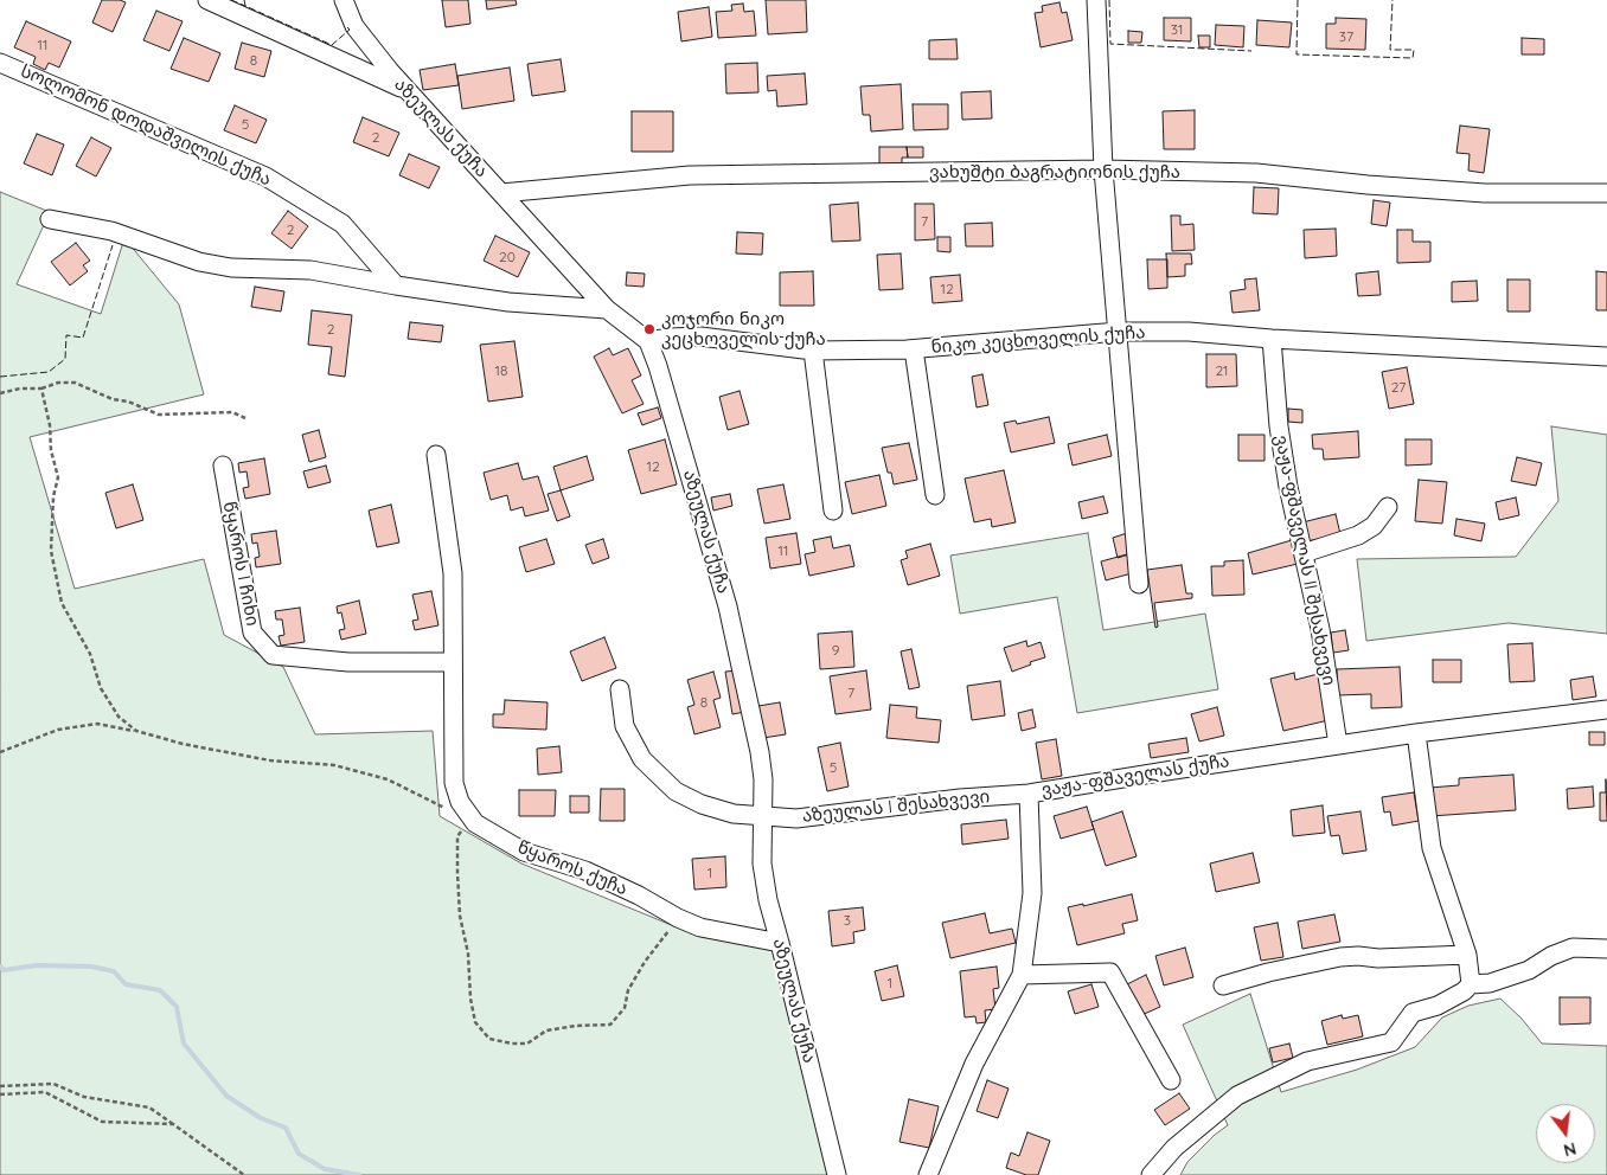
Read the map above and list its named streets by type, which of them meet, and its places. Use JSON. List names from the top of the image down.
{
  "streets": {
    "street": [
      "სოლომონ დოდაშვილის ქუჩა",
      "აზეულას ქუჩა",
      "ვახუშტი ბაგრატიონის ქუჩა",
      "ნიკო კეცხოველის ქუჩა",
      "ვაჟა-ფშაველას II შესახვევი",
      "წყაროს I ჩიხი",
      "ვაჟა-ფშაველას ქუჩა",
      "აზეულას I შესახვევი",
      "წყაროს ქუჩა"
    ]
  },
  "crossings": [
    ["აზეულას ქუჩა", "ვახუშტი ბაგრატიონის ქუჩა"],
    ["აზეულას ქუჩა", "ნიკო კეცხოველის ქუჩა"],
    ["აზეულას ქუჩა", "აზეულას I შესახვევი"],
    ["აზეულას ქუჩა", "წყაროს ქუჩა"],
    ["ნიკო კეცხოველის ქუჩა", "ვაჟა-ფშაველას II შესახვევი"],
    ["ვაჟა-ფშაველას II შესახვევი", "ვაჟა-ფშაველას ქუჩა"],
    ["წყაროს I ჩიხი", "წყაროს ქუჩა"],
    ["ვაჟა-ფშაველას ქუჩა", "აზეულას I შესახვევი"]
  ],
  "places": ["კოჯორი ნიკო კეცხოველის ქუჩა"],
  "house_numbers": [
    "31",
    "37",
    "11",
    "8",
    "5",
    "2",
    "7",
    "2",
    "20",
    "12",
    "2",
    "18",
    "21",
    "27",
    "12",
    "11",
    "9",
    "7",
    "8",
    "5",
    "1",
    "3",
    "1"
  ],
  "north": "bottom"
}
